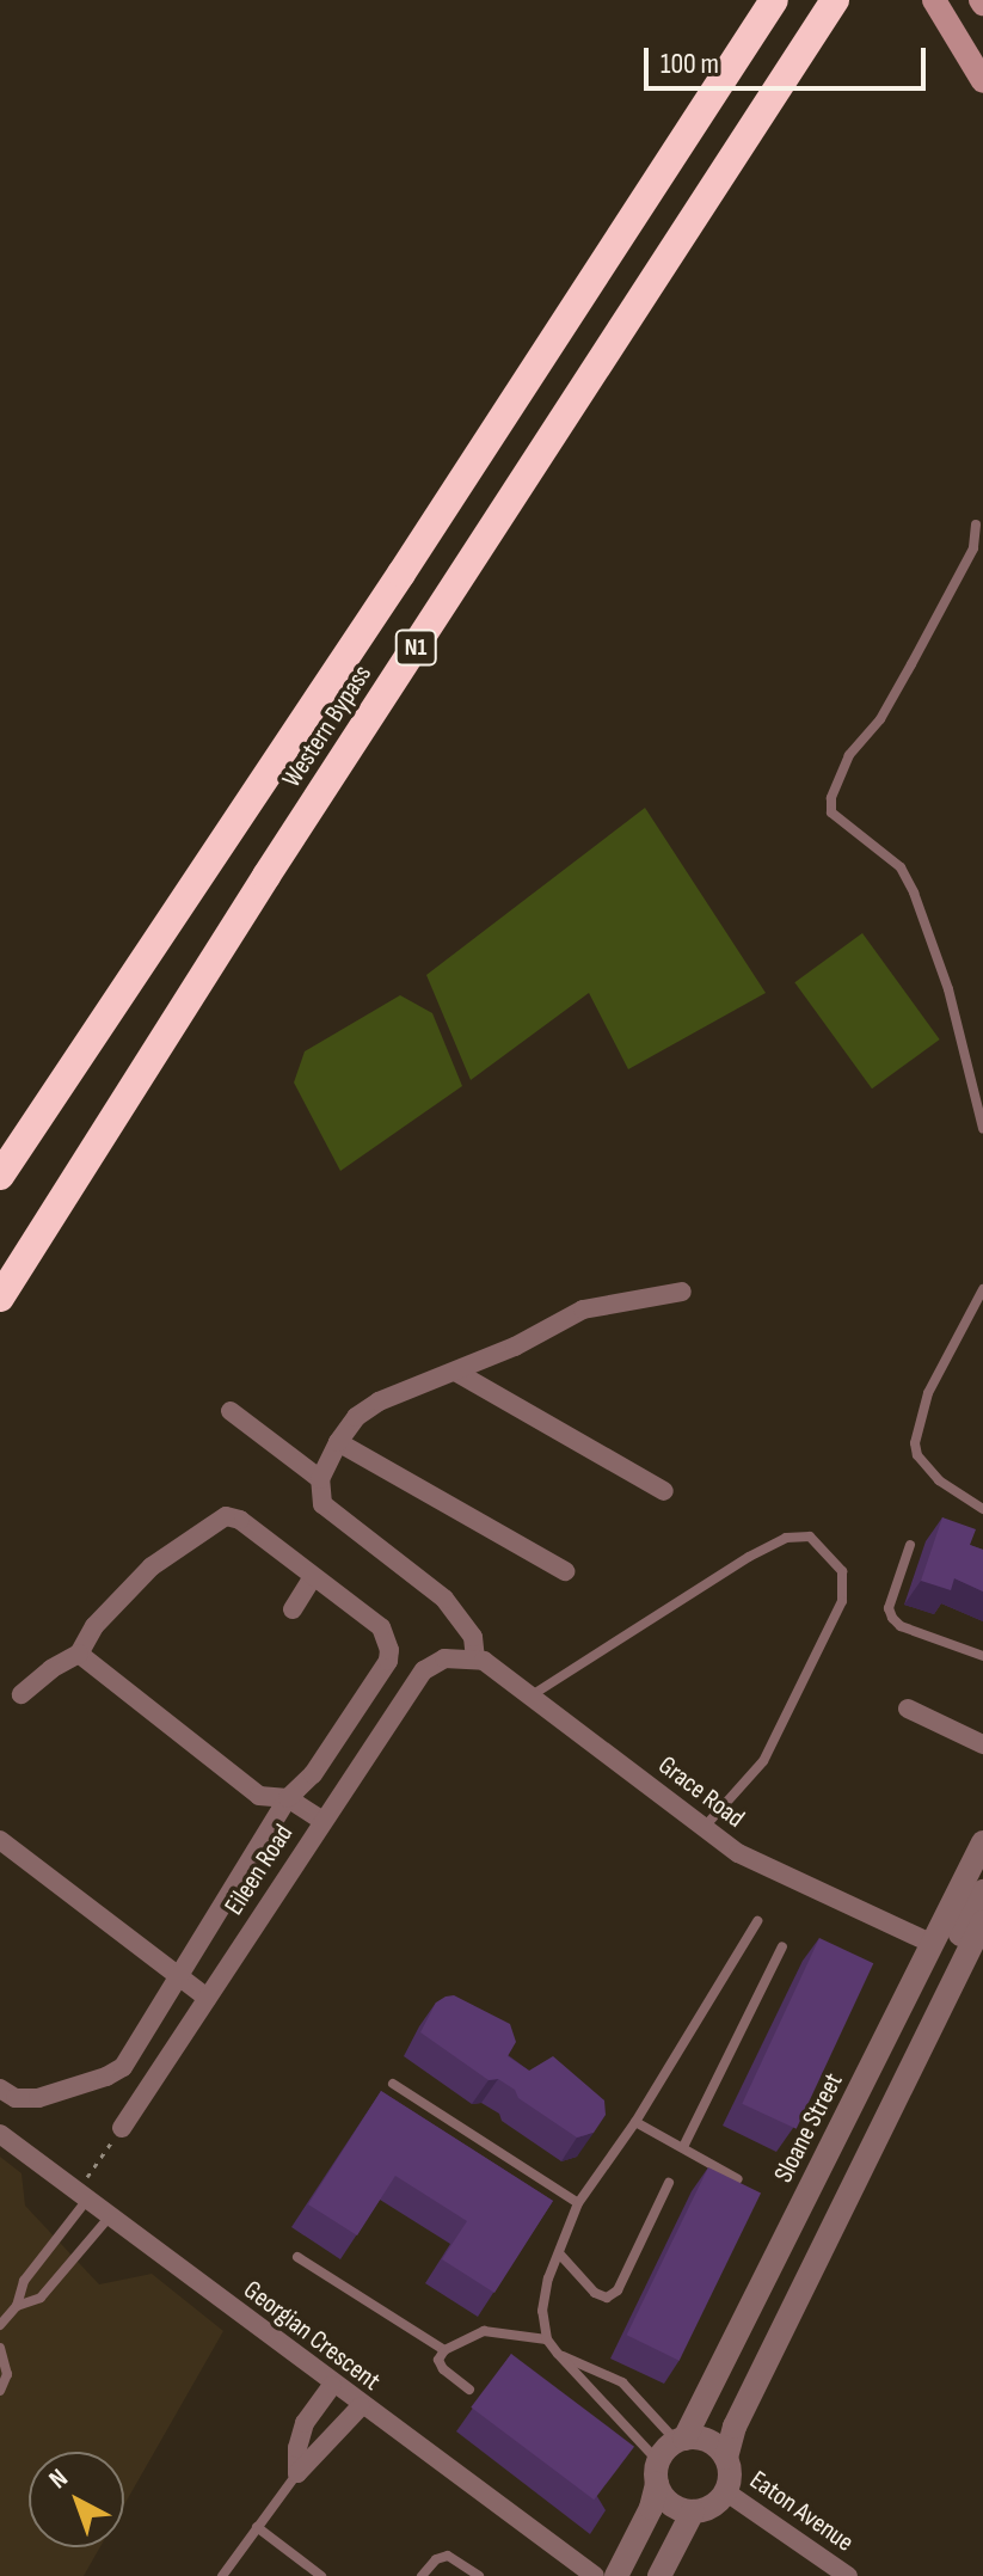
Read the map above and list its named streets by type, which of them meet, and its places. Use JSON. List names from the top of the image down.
{
  "streets": {
    "highway": ["N1", "Western Bypass"],
    "street": [
      "Grace Road",
      "Eileen Road",
      "Sloane Street",
      "Georgian Crescent",
      "Eaton Avenue"
    ]
  },
  "crossings": [
    ["Grace Road", "Eileen Road"],
    ["Grace Road", "Sloane Street"],
    ["Sloane Street", "Eaton Avenue"]
  ],
  "scale_bar": "100 m",
  "north": "top left"
}
